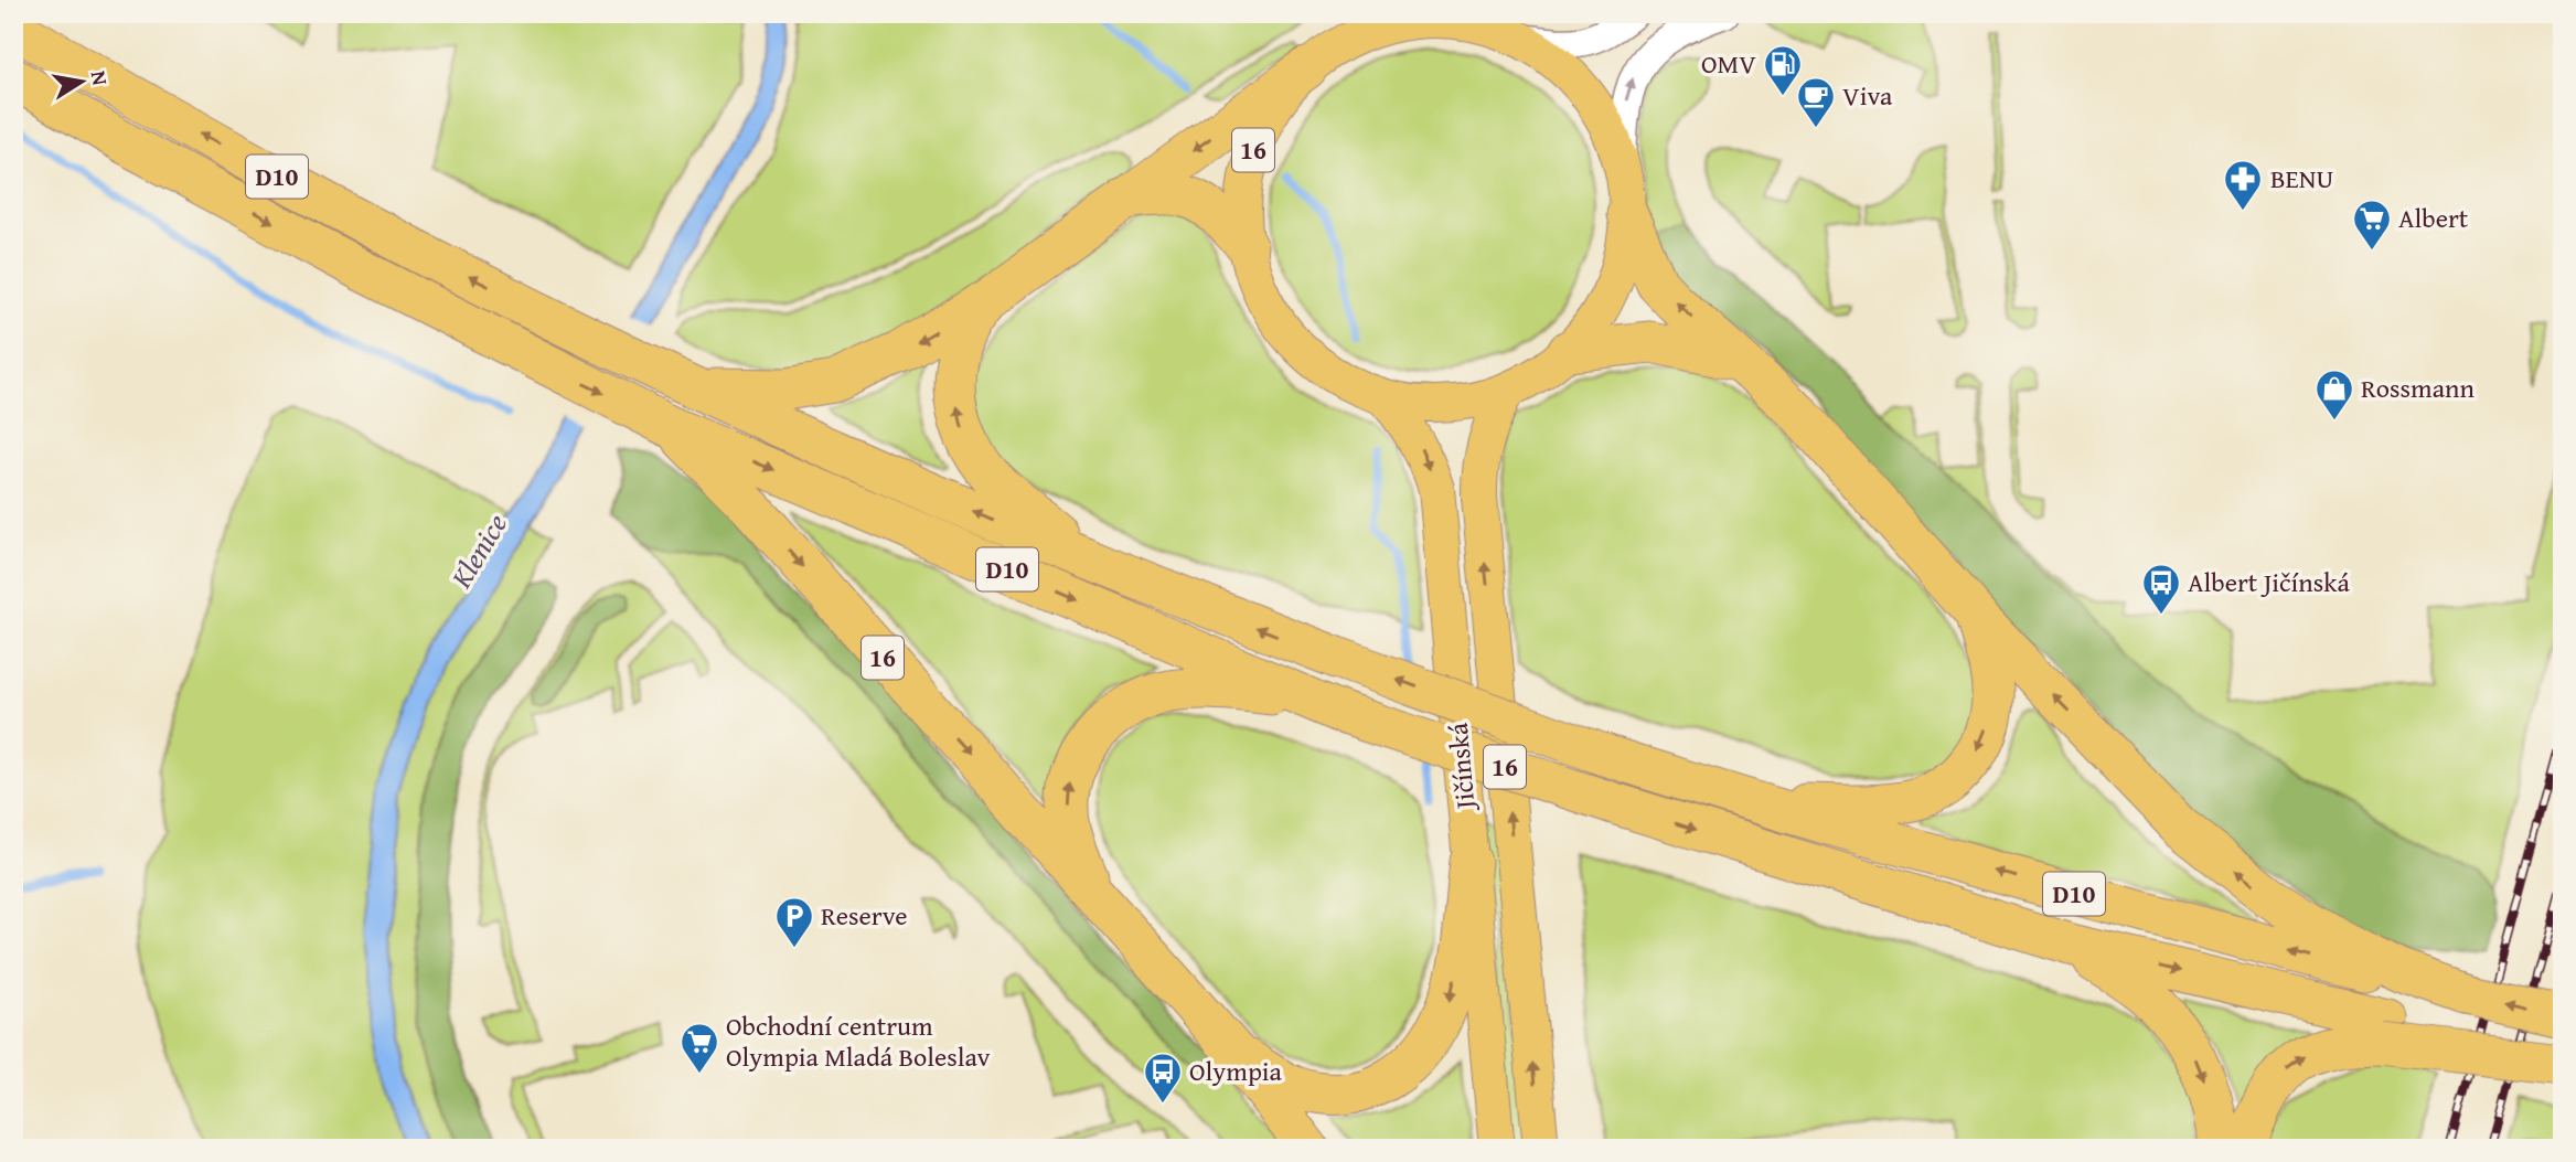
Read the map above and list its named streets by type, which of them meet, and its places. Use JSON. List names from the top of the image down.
{
  "streets": {
    "highway": ["16", "D10"],
    "main road": ["Jičínská"]
  },
  "crossings": [
    ["16", "D10"]
  ],
  "water": ["Klenice"],
  "places": {
    "fuel station": ["OMV"],
    "cafe": ["Viva"],
    "pharmacy": ["BENU"],
    "supermarket": ["Albert", "Obchodní centrum Olympia Mladá Boleslav"],
    "shop": ["Rossmann"],
    "bus stop": ["Albert Jičínská", "Olympia"],
    "parking": ["Reserve"]
  },
  "north": "right"
}
